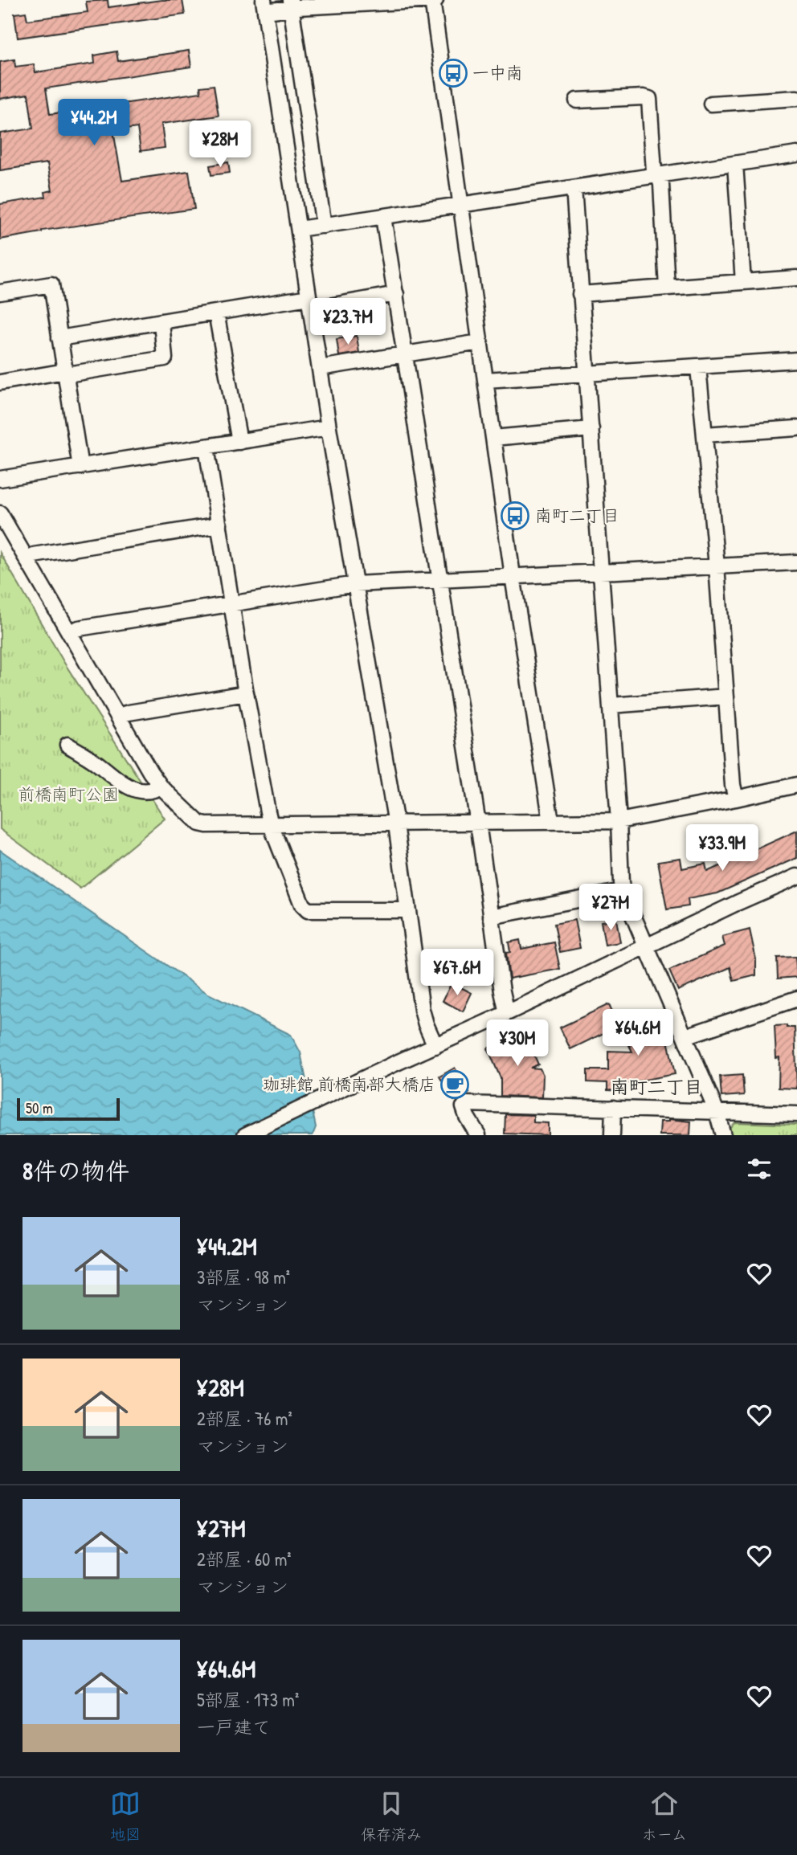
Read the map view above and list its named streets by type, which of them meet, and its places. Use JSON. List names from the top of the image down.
{
  "districts": ["南町二丁目"],
  "parks": ["前橋南町公園"],
  "places": {
    "bus stop": ["一中南", "南町二丁目"],
    "cafe": ["珈琲館 前橋南部大橋店"]
  },
  "scale_bar": "50 m",
  "page": {
    "price": [
      "¥44.2M",
      "¥28M",
      "¥23.7M",
      "¥33.9M",
      "¥27M",
      "¥67.6M",
      "¥64.6M",
      "¥30M"
    ],
    "scale": "50 m",
    "heading": "8件の物件",
    "list": [
      {
        "name": "¥44.2M",
        "note": "3部屋 · 98 m² · マンション"
      },
      {
        "name": "¥28M",
        "note": "2部屋 · 76 m² · マンション"
      },
      {
        "name": "¥27M",
        "note": "2部屋 · 60 m² · マンション"
      },
      {
        "name": "¥64.6M",
        "note": "5部屋 · 173 m² · 一戸建て"
      }
    ],
    "tabs": ["地図", "保存済み", "ホーム"]
  }
}
